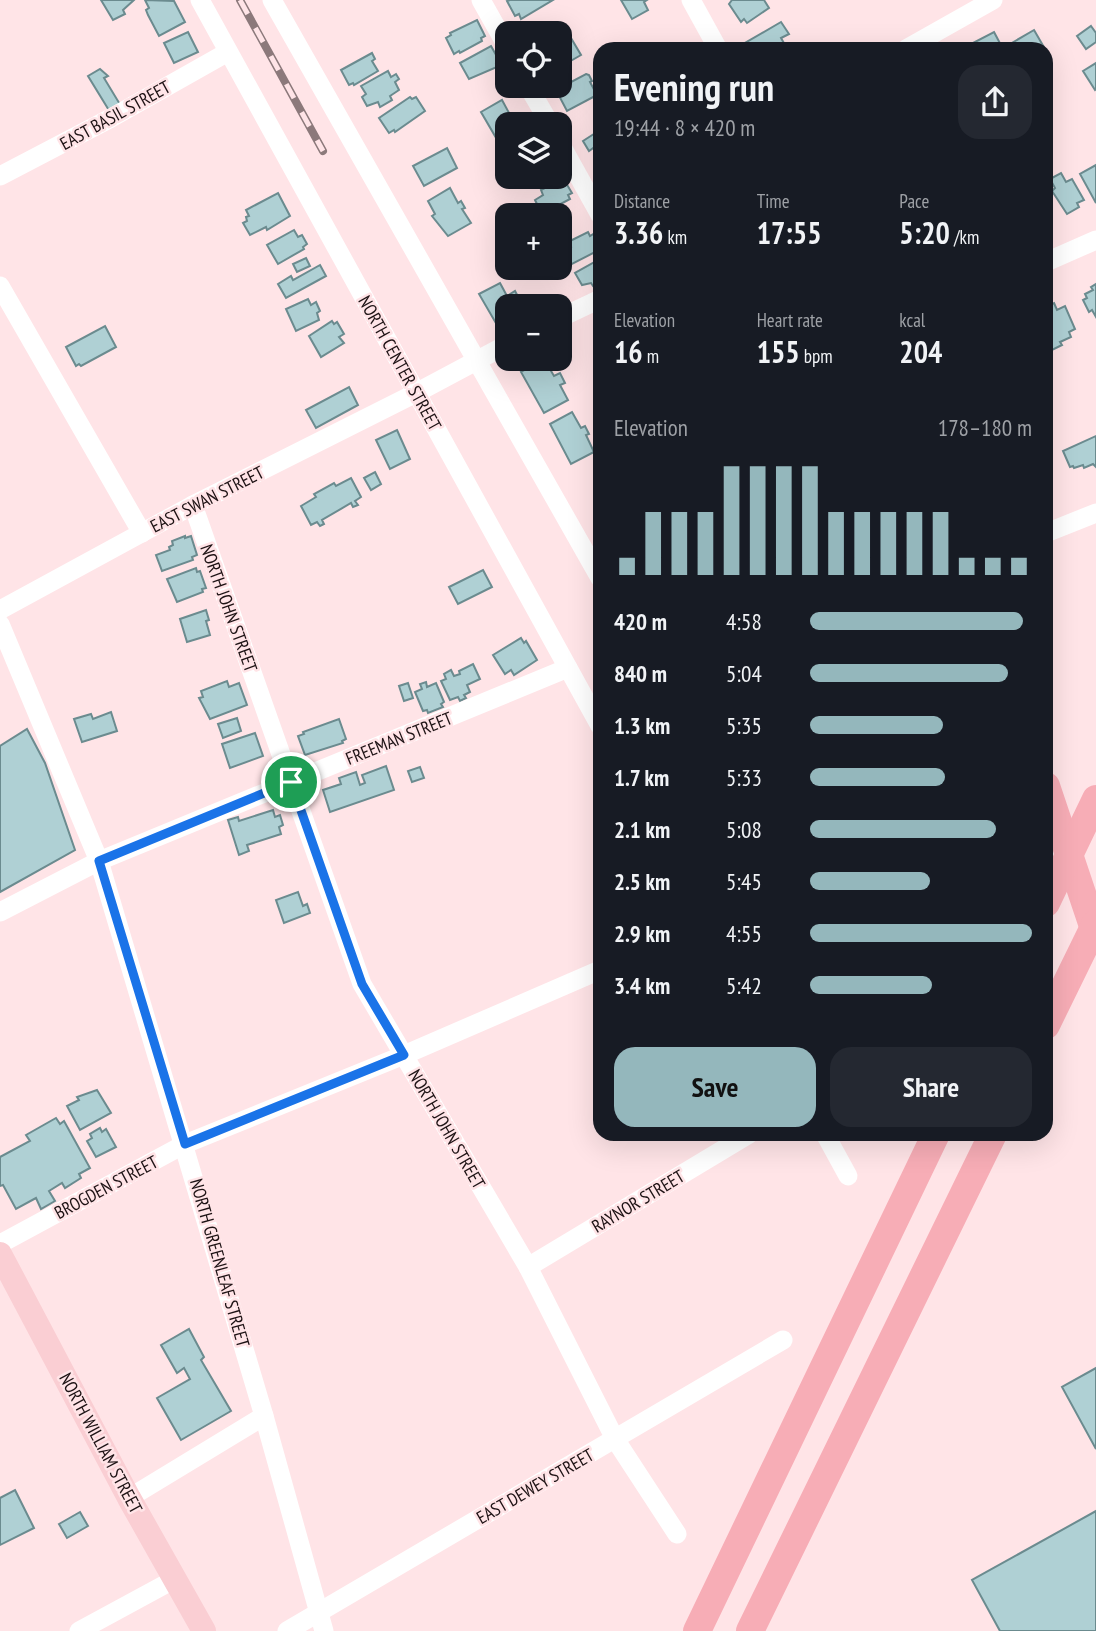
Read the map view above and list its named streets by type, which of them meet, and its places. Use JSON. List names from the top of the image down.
{
  "streets": {
    "main road": ["NORTH WILLIAM STREET"],
    "street": [
      "EAST BASIL STREET",
      "NORTH CENTER STREET",
      "EAST SWAN STREET",
      "NORTH JOHN STREET",
      "FREEMAN STREET",
      "BROGDEN STREET",
      "RAYNOR STREET",
      "NORTH GREENLEAF STREET",
      "EAST DEWEY STREET"
    ]
  },
  "crossings": [
    ["EAST BASIL STREET", "NORTH CENTER STREET"],
    ["NORTH CENTER STREET", "EAST SWAN STREET"],
    ["NORTH CENTER STREET", "FREEMAN STREET"],
    ["EAST SWAN STREET", "NORTH JOHN STREET"],
    ["NORTH JOHN STREET", "FREEMAN STREET"],
    ["NORTH JOHN STREET", "BROGDEN STREET"],
    ["NORTH JOHN STREET", "RAYNOR STREET"],
    ["NORTH JOHN STREET", "EAST DEWEY STREET"],
    ["FREEMAN STREET", "NORTH GREENLEAF STREET"],
    ["BROGDEN STREET", "NORTH GREENLEAF STREET"],
    ["NORTH GREENLEAF STREET", "EAST DEWEY STREET"]
  ],
  "page": {
    "map_buttons": ["+", "−"],
    "heading": ["Evening run", "19:44 · 8 × 420 m"],
    "stats": [
      ["Distance", "3.36 km"],
      ["Time", "17:55"],
      ["Pace", "5:20 /km"],
      ["Elevation", "16 m"],
      ["Heart rate", "155 bpm"],
      ["kcal", "204"]
    ],
    "chart": ["Elevation", "178–180 m"],
    "list": [
      {
        "name": "420 m",
        "note": "4:58"
      },
      {
        "name": "840 m",
        "note": "5:04"
      },
      {
        "name": "1.3 km",
        "note": "5:35"
      },
      {
        "name": "1.7 km",
        "note": "5:33"
      },
      {
        "name": "2.1 km",
        "note": "5:08"
      },
      {
        "name": "2.5 km",
        "note": "5:45"
      },
      {
        "name": "2.9 km",
        "note": "4:55"
      },
      {
        "name": "3.4 km",
        "note": "5:42"
      }
    ],
    "buttons": ["Save", "Share"]
  }
}
